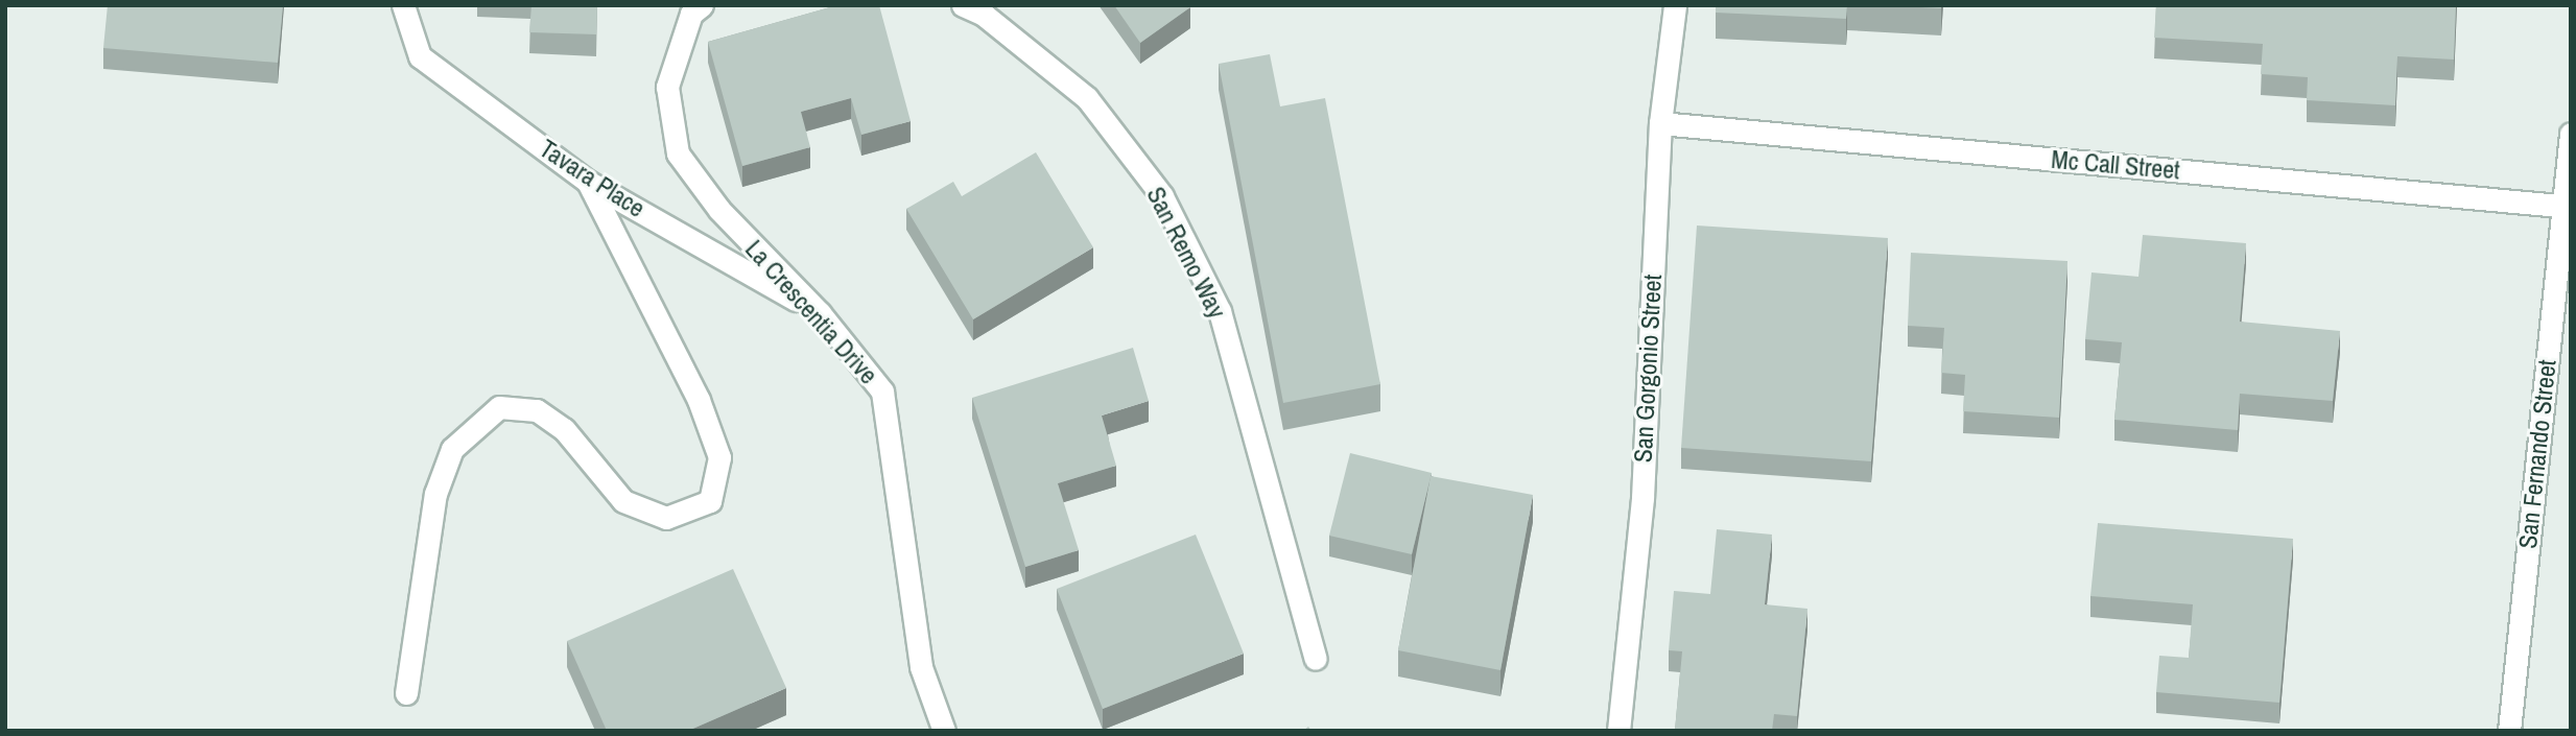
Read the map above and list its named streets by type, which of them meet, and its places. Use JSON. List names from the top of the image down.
{
  "streets": {
    "street": [
      "Mc Call Street",
      "Tavara Place",
      "San Remo Way",
      "La Crescentia Drive",
      "San Gorgonio Street",
      "San Fernando Street"
    ]
  },
  "crossings": [
    ["Mc Call Street", "San Gorgonio Street"],
    ["Mc Call Street", "San Fernando Street"],
    ["Tavara Place", "La Crescentia Drive"]
  ]
}
